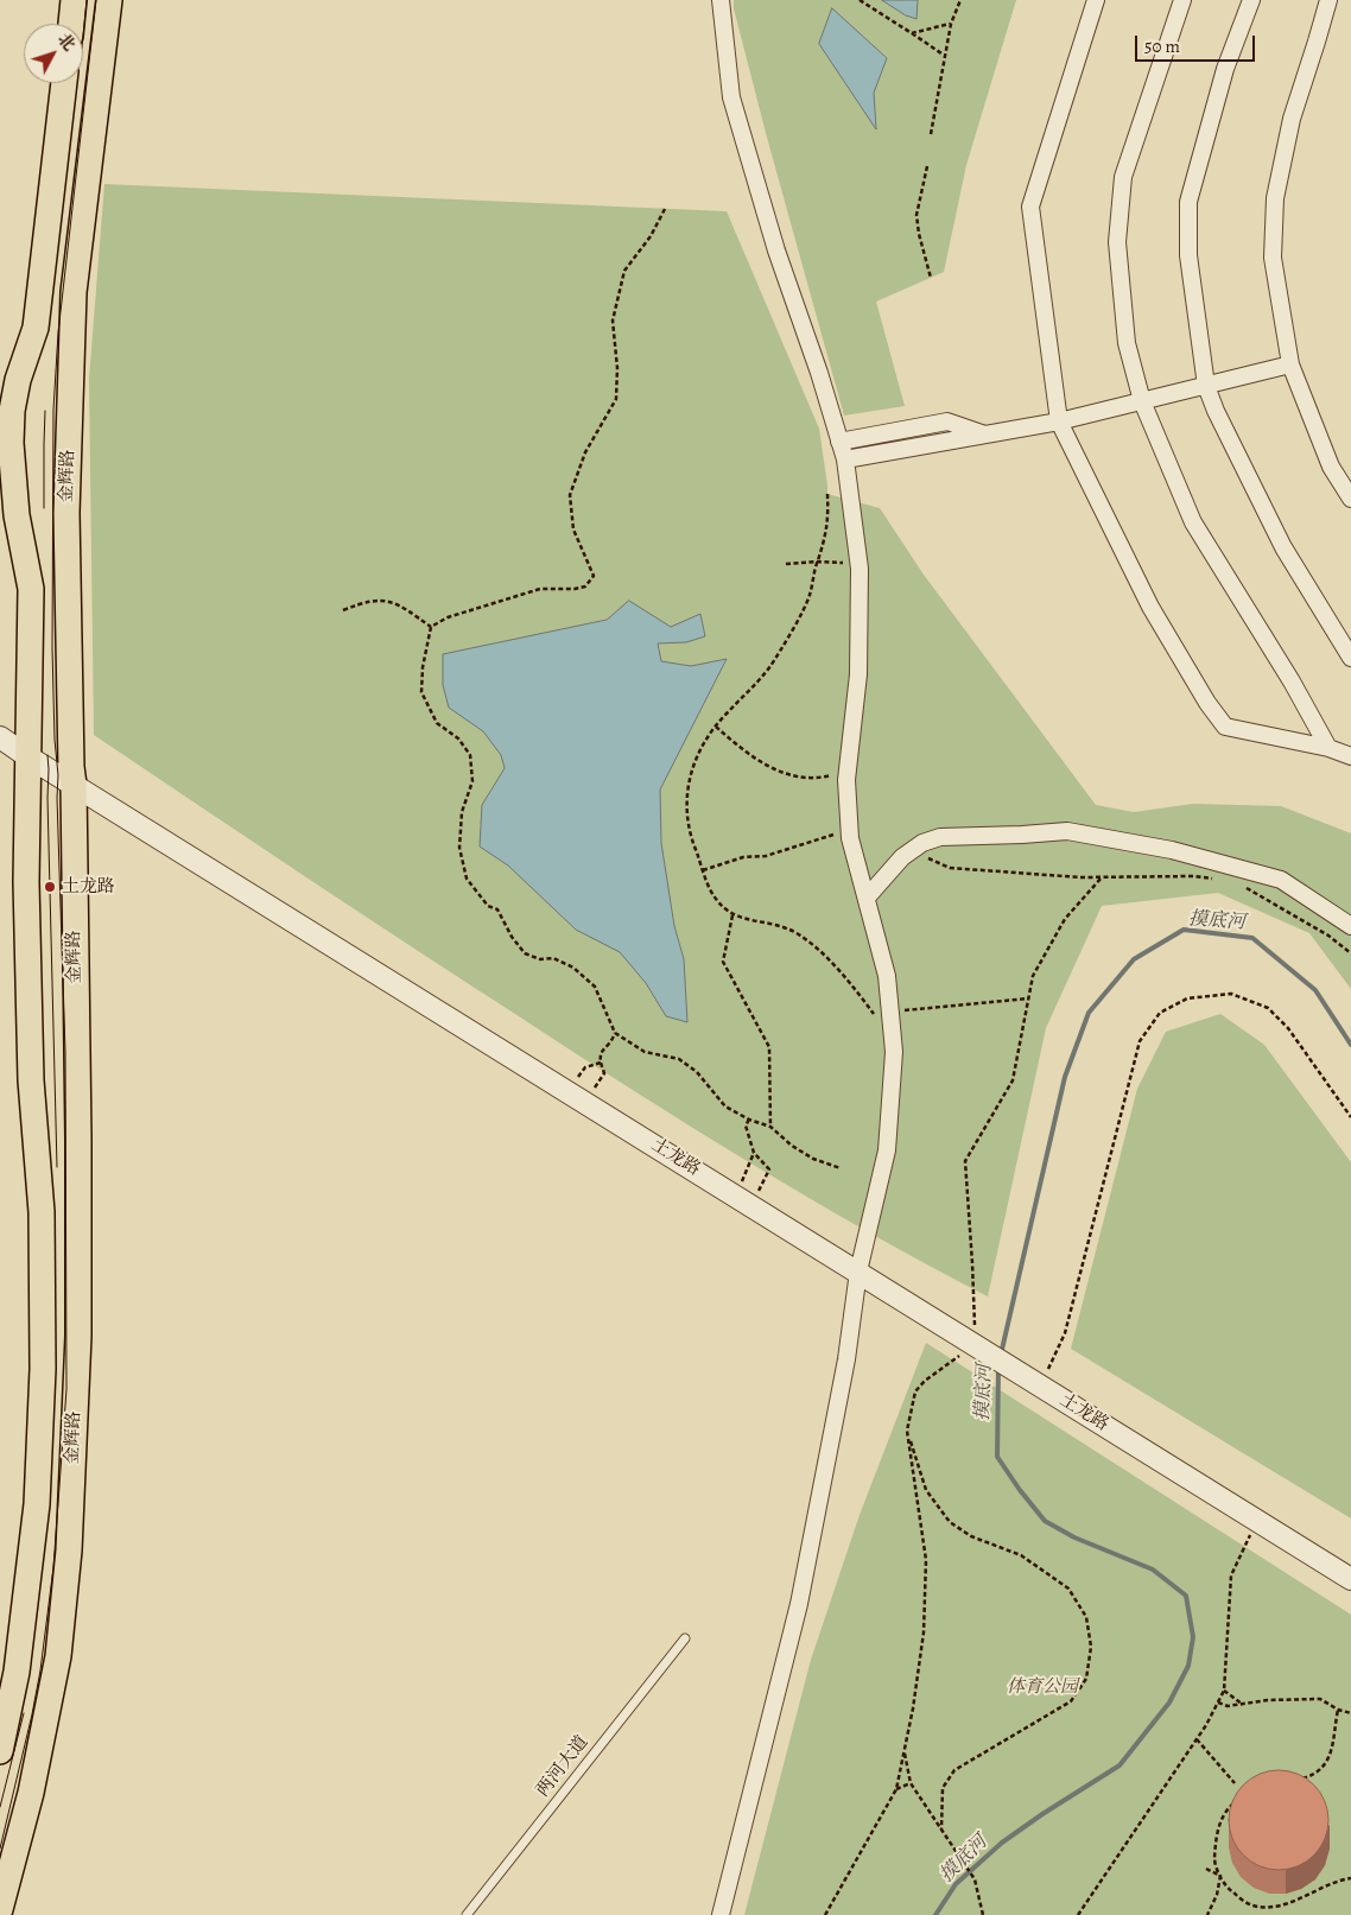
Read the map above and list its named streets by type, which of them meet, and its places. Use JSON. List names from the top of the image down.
{
  "streets": {
    "main road": ["金辉路"],
    "street": ["土龙路"],
    "lane": ["两河大道"]
  },
  "crossings": [
    ["金辉路", "土龙路"]
  ],
  "water": ["摸底河"],
  "parks": ["体育公园"],
  "places": ["土龙路"],
  "scale_bar": "50 m",
  "north": "top right"
}
